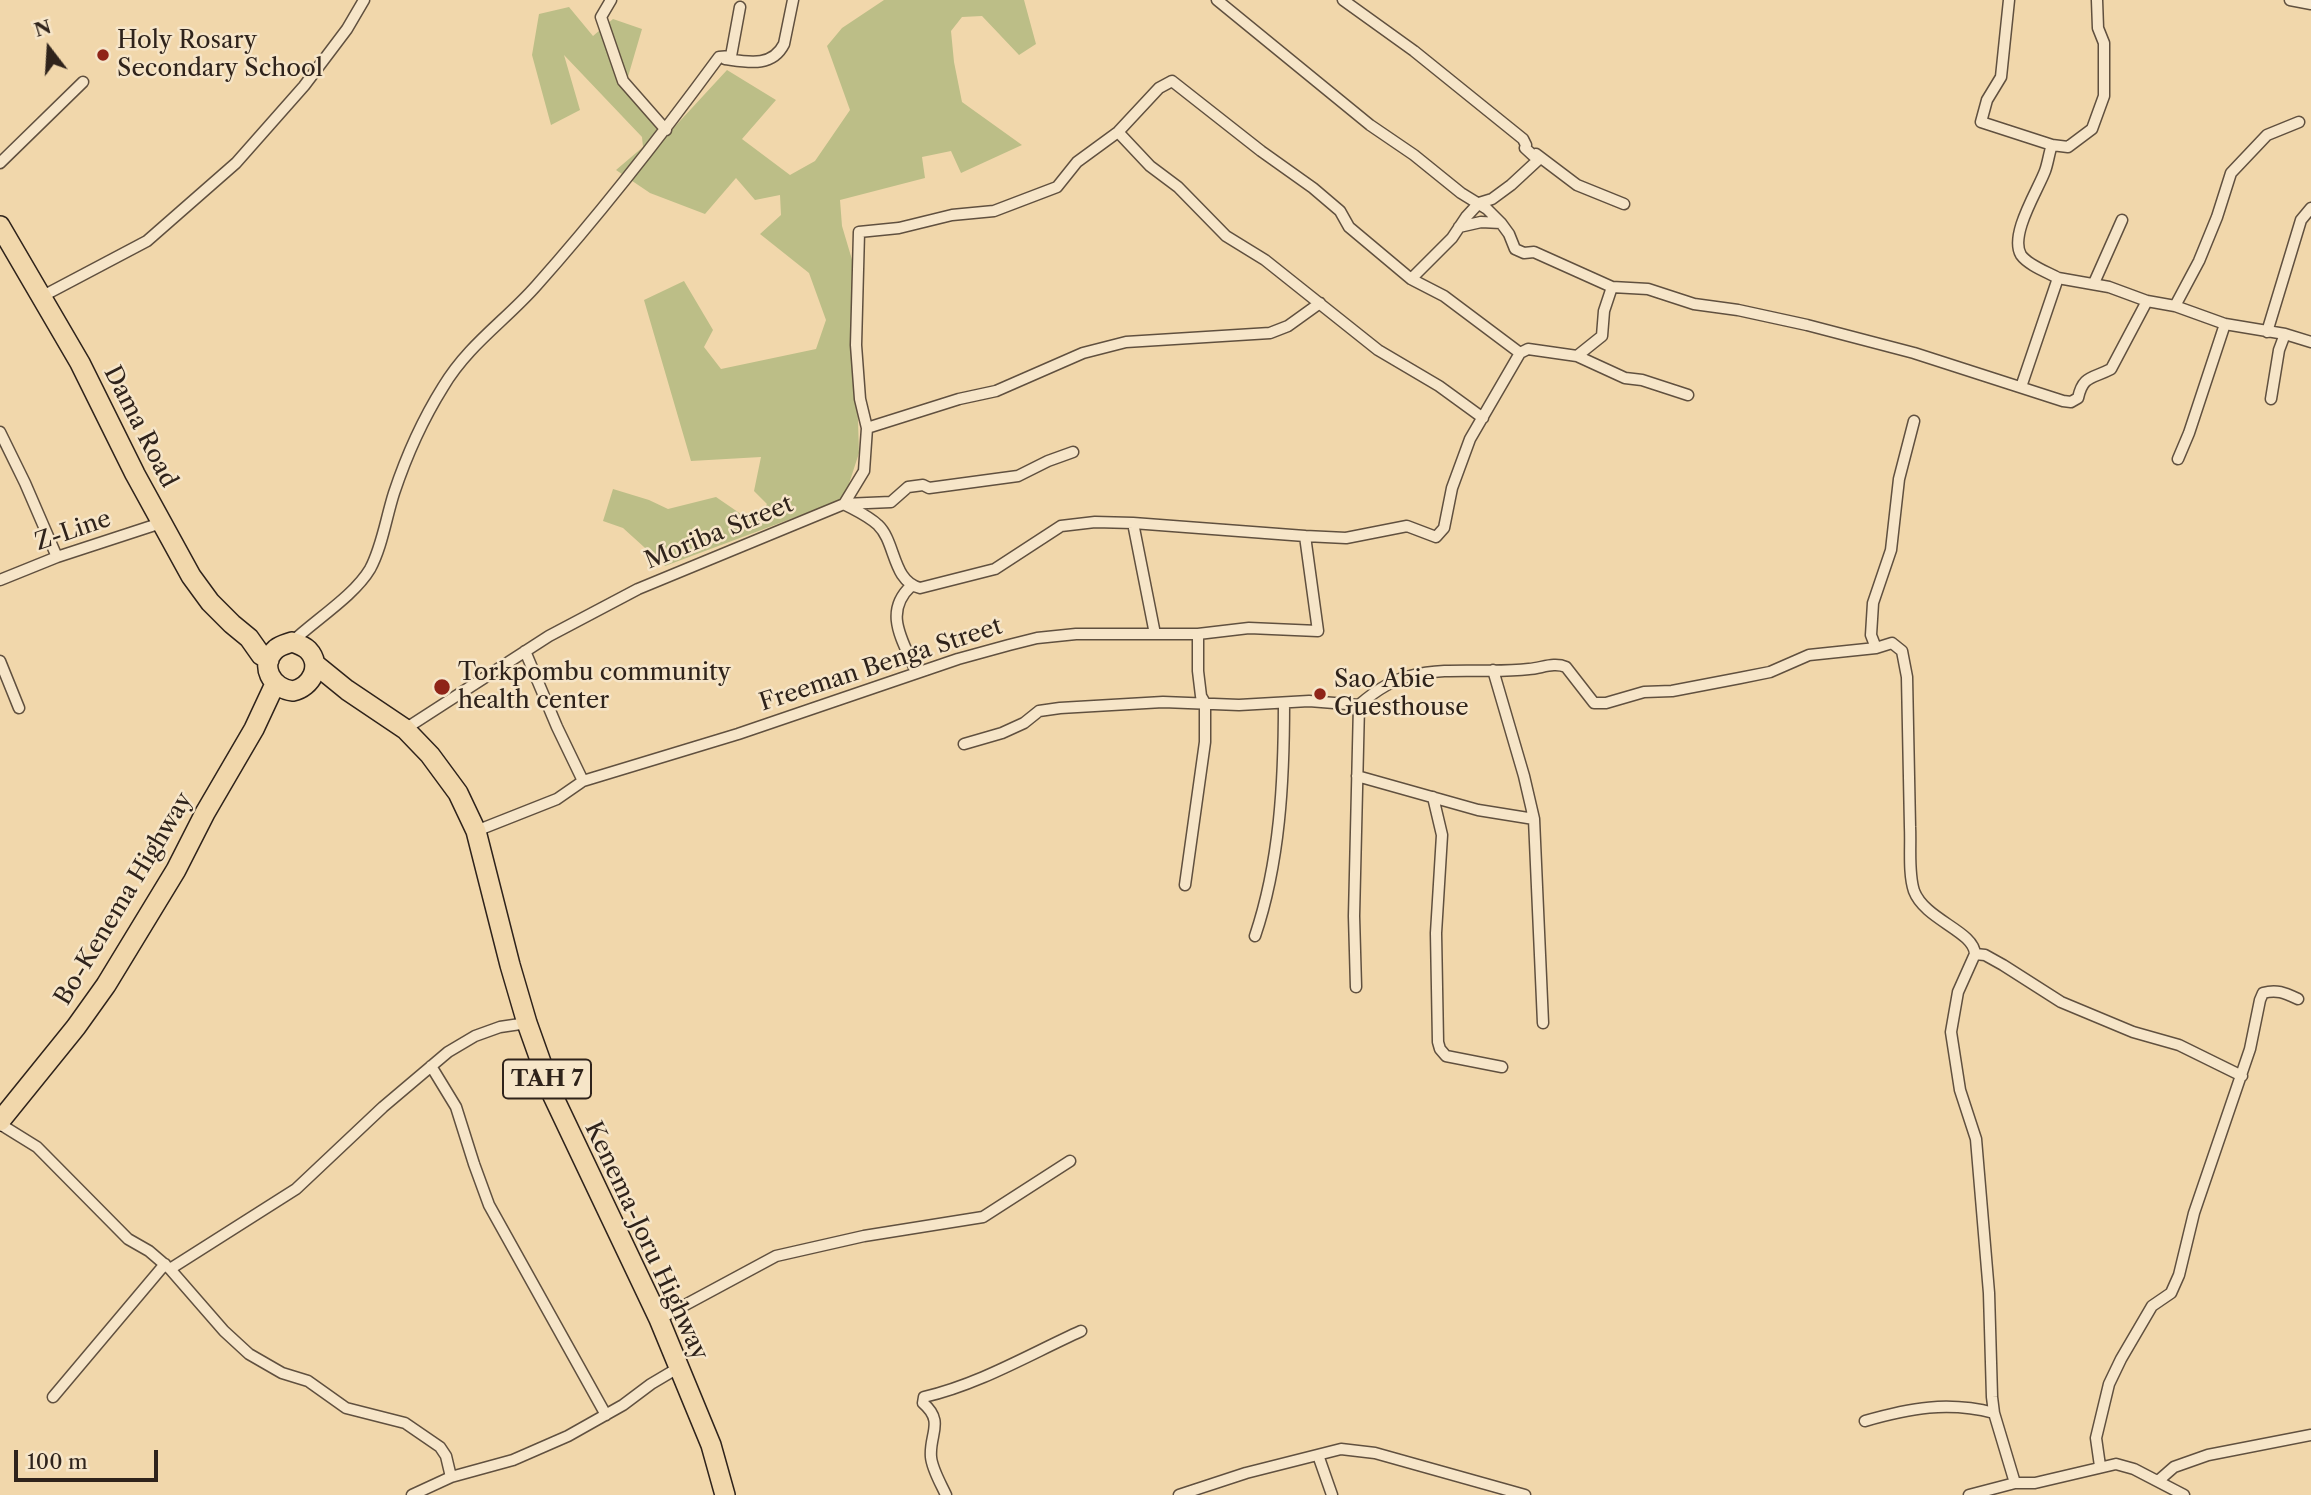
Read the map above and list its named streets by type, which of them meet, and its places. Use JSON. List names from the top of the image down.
{
  "streets": {
    "highway": [
      "Dama Road",
      "Bo-Kenema Highway",
      "TAH 7",
      "Kenema-Joru Highway"
    ],
    "street": ["Z-Line", "Moriba Street", "Freeman Benga Street"]
  },
  "crossings": [
    ["Dama Road", "Z-Line"],
    ["Dama Road", "Bo-Kenema Highway"],
    ["Dama Road", "Kenema-Joru Highway"],
    ["Moriba Street", "Kenema-Joru Highway"],
    ["Freeman Benga Street", "Kenema-Joru Highway"],
    ["Bo-Kenema Highway", "Kenema-Joru Highway"]
  ],
  "places": ["Holy Rosary Secondary School", "Torkpombu community health center", "Sao Abie Guesthouse"],
  "scale_bar": "100 m",
  "north": "top"
}
